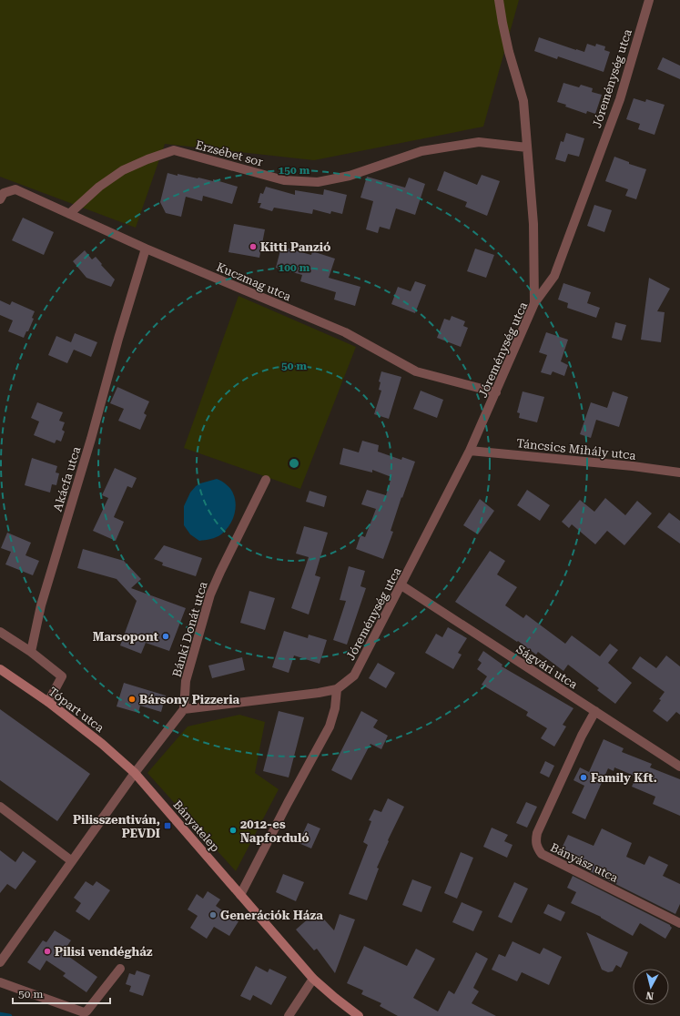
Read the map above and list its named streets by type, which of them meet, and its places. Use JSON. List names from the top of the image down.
{
  "streets": {
    "main road": ["Tópart utca", "Bányatelep"],
    "street": [
      "Jóreménység utca",
      "Erzsébet sor",
      "Kuczmag utca",
      "Táncsics Mihály utca",
      "Akácfa utca",
      "Bánki Donát utca",
      "Ságvári utca",
      "Bányász utca"
    ]
  },
  "crossings": [
    ["Jóreménység utca", "Kuczmag utca"],
    ["Jóreménység utca", "Táncsics Mihály utca"],
    ["Jóreménység utca", "Bánki Donát utca"],
    ["Jóreménység utca", "Ságvári utca"],
    ["Erzsébet sor", "Kuczmag utca"],
    ["Kuczmag utca", "Akácfa utca"],
    ["Ságvári utca", "Bányász utca"],
    ["Tópart utca", "Bányatelep"]
  ],
  "places": {
    "other": [
      "Kitti Panzió",
      "Marsopont",
      "Bársony Pizzeria",
      "Family Kft.",
      "2012-es Napforduló",
      "Generációk Háza",
      "Pilisi vendégház"
    ],
    "transit": ["Pilisszentiván, PEVDI"]
  },
  "scale_bar": "50 m",
  "north": "bottom",
  "rings": ["150 m", "100 m", "50 m"]
}
